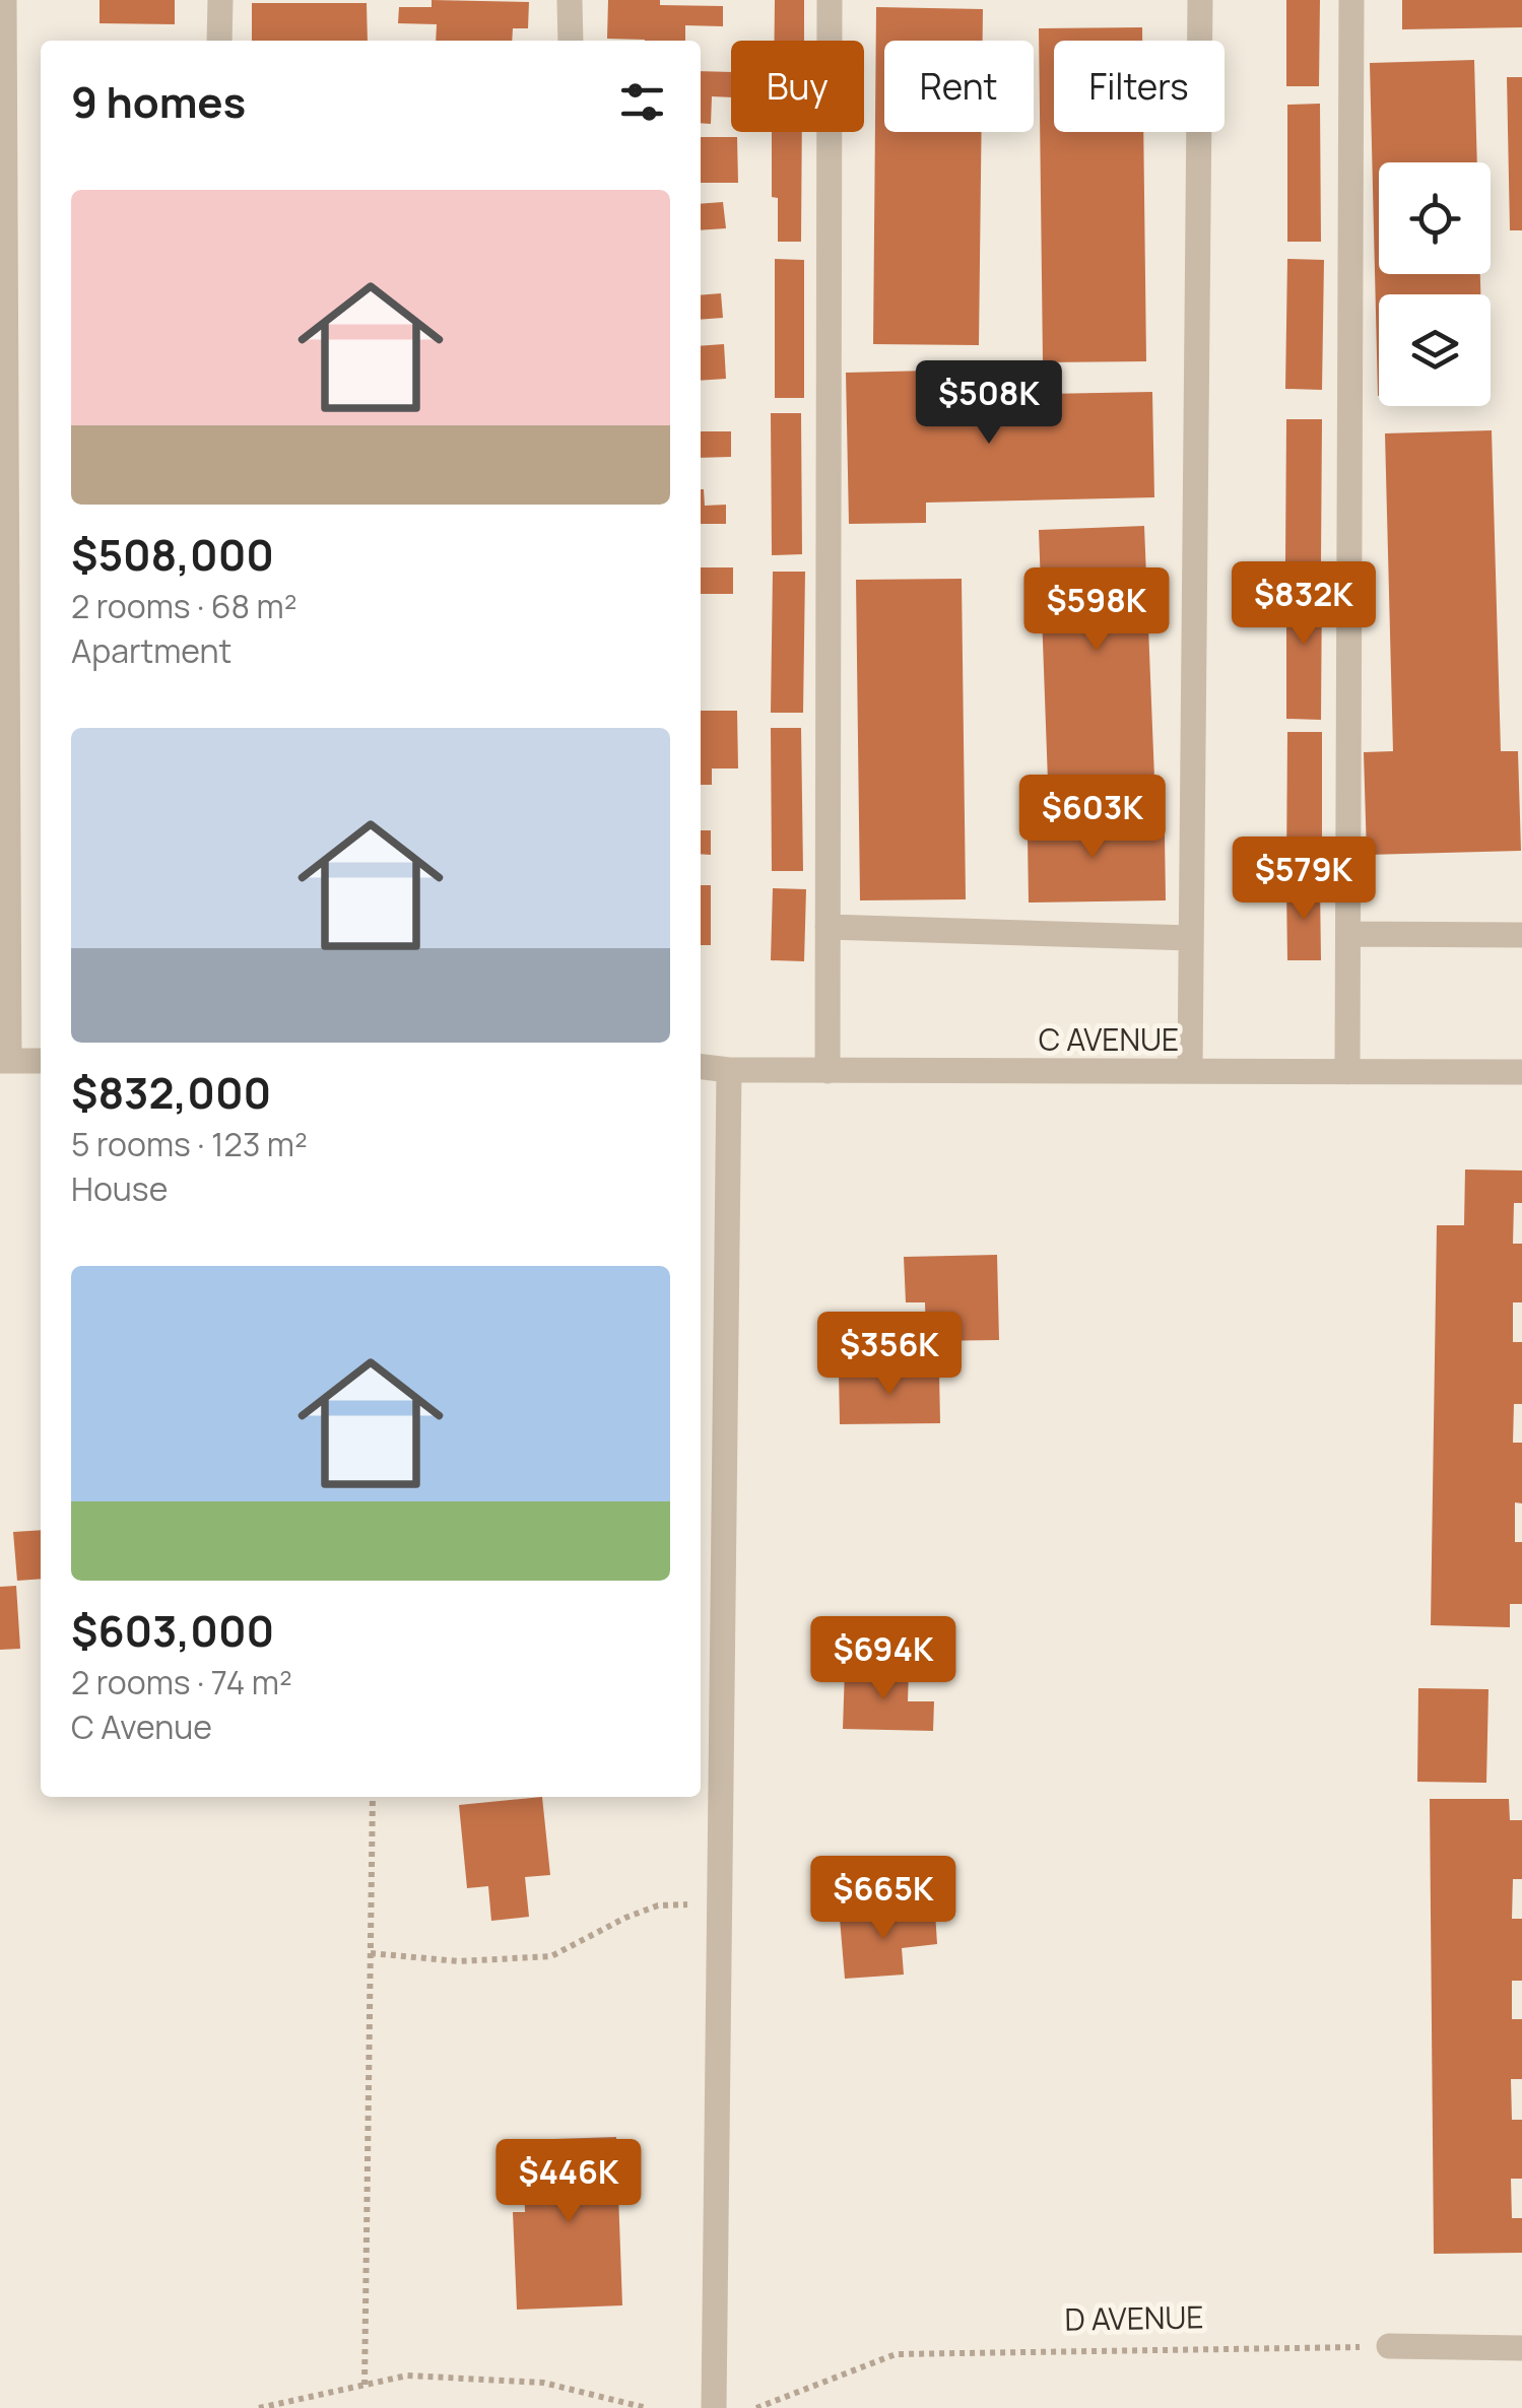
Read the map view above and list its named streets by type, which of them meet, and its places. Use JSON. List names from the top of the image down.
{
  "streets": {
    "street": ["C AVENUE"],
    "path": ["D AVENUE"]
  },
  "page": {
    "chip": ["Buy", "Rent", "Filters"],
    "heading": "9 homes",
    "list": [
      {
        "name": "$508,000",
        "note": "2 rooms · 68 m² · Apartment"
      },
      {
        "name": "$832,000",
        "note": "5 rooms · 123 m² · House"
      },
      {
        "name": "$603,000",
        "note": "2 rooms · 74 m² · C Avenue"
      }
    ],
    "price": [
      "$508K",
      "$832K",
      "$598K",
      "$603K",
      "$579K",
      "$356K",
      "$694K",
      "$665K",
      "$446K"
    ]
  }
}
